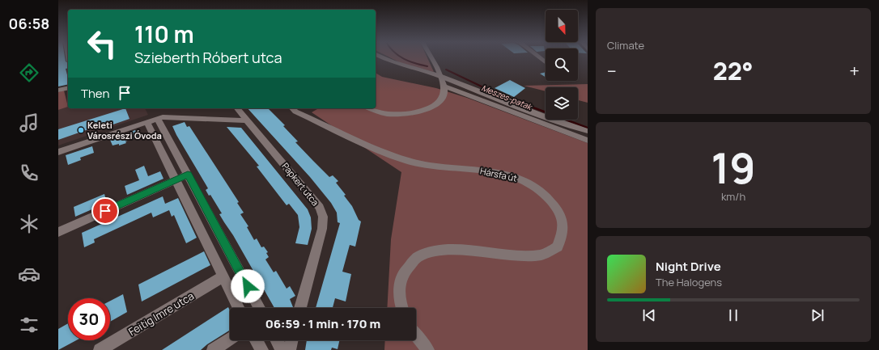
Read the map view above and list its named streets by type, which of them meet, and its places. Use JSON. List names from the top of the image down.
{
  "streets": {
    "street": ["Hársfa út", "Papkert utca", "Feitig Imre utca"]
  },
  "water": ["Meszes-patak"],
  "places": ["Keleti Városrészi Óvoda"],
  "north": "bottom",
  "page": {
    "tabs": "06:58",
    "tile": [
      "Climate",
      ["19", "km/h"]
    ],
    "turn": ["110 m", "Szieberth Róbert utca"],
    "heat": ["−", "22°", "+"],
    "then": "Then",
    "song": ["Night Drive", "The Halogens"],
    "limit": "30",
    "trip": "06:59 · 1 min · 170 m"
  }
}
